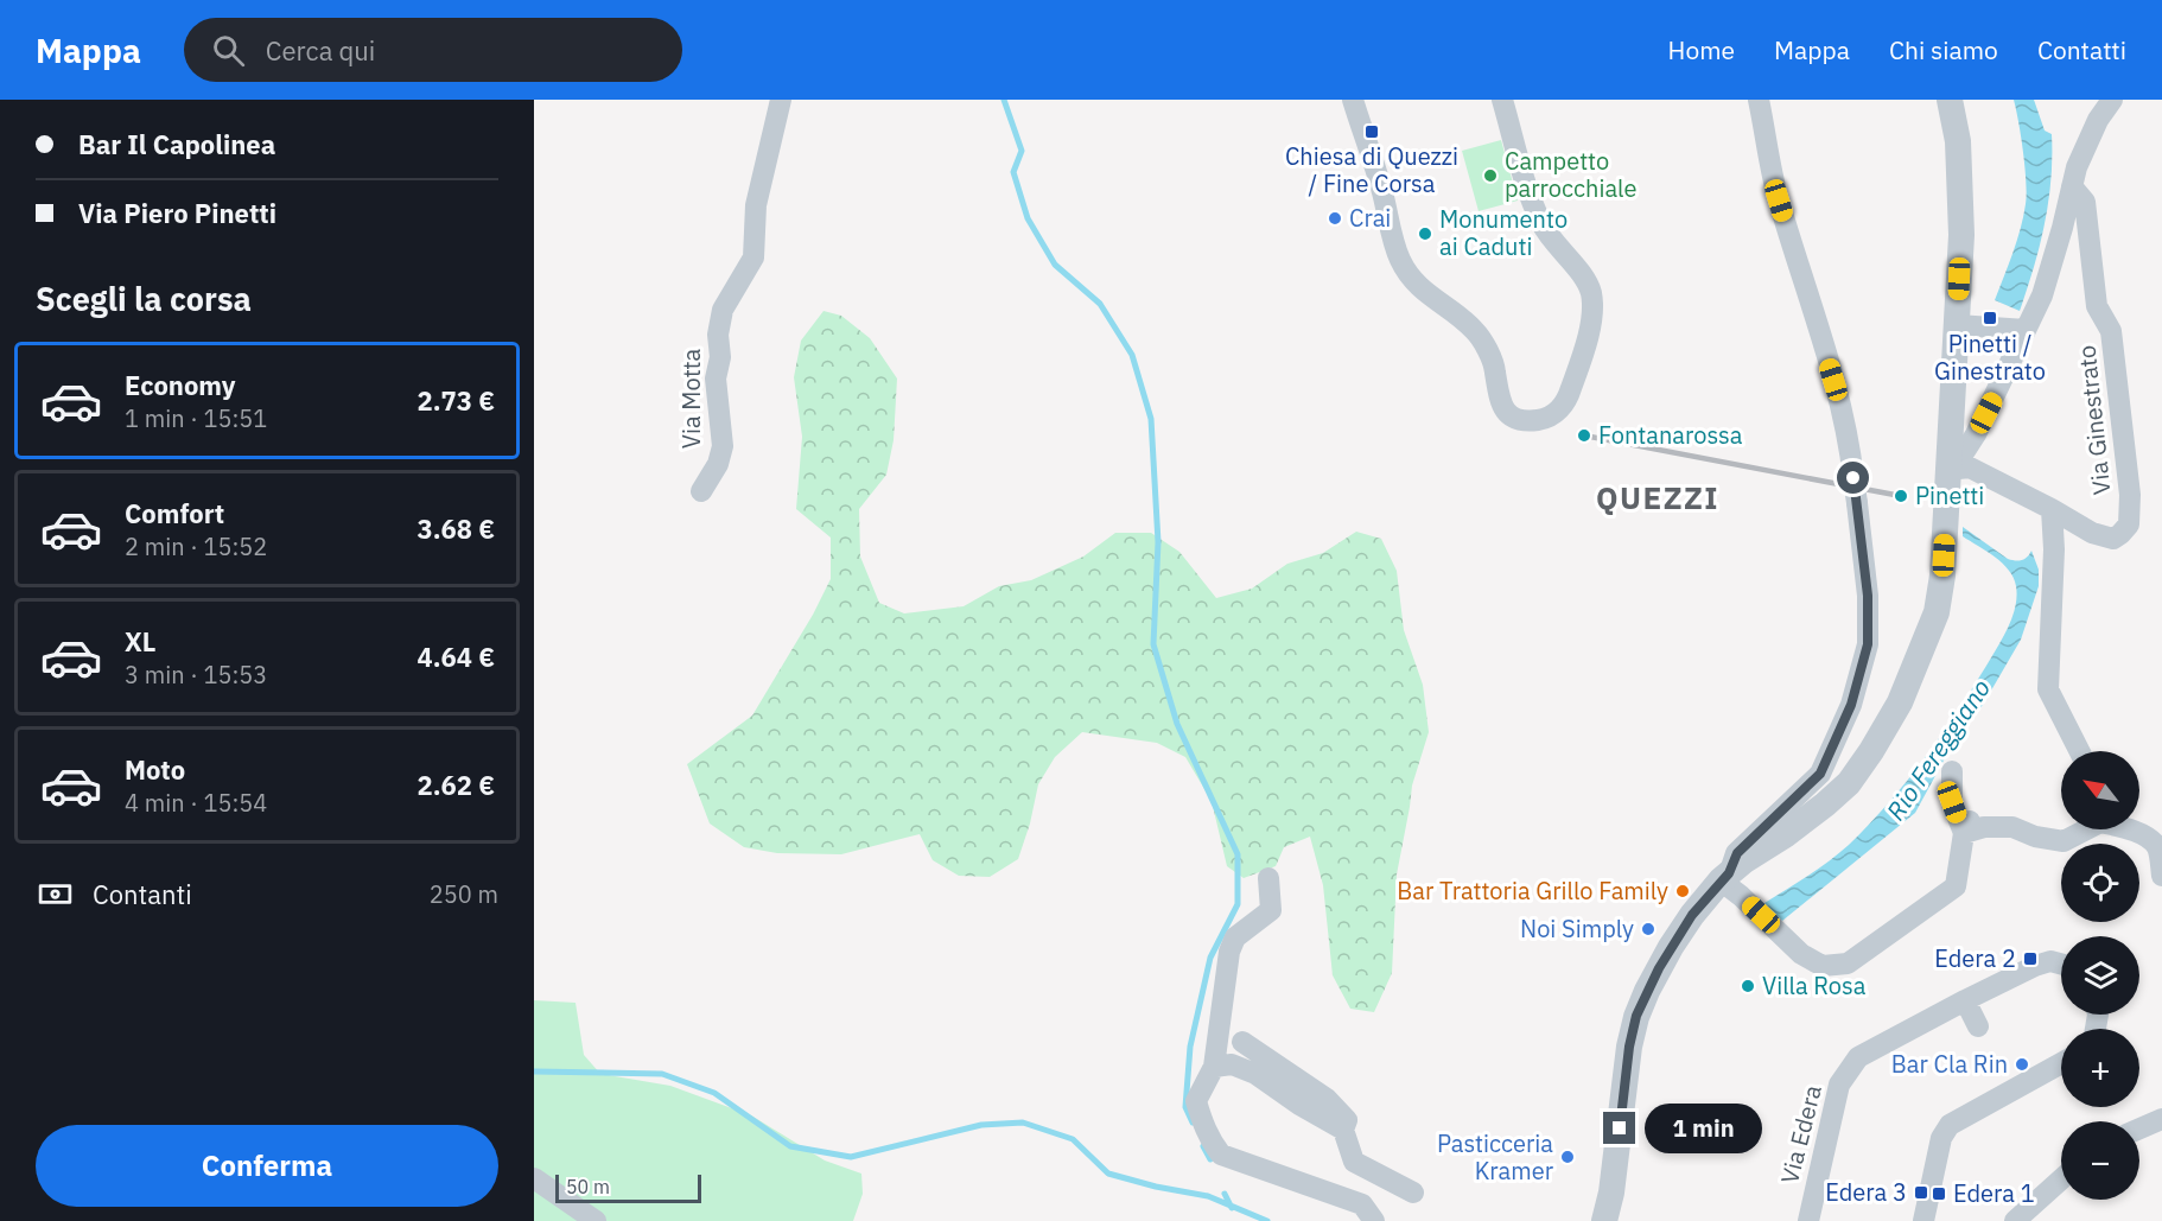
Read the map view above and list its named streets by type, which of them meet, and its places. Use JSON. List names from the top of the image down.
{
  "streets": {
    "street": ["Via Motta", "Via Ginestrato", "Via Edera"]
  },
  "districts": ["QUEZZI"],
  "water": ["Rio Fereggiano"],
  "places": {
    "transit": [
      "Chiesa di Quezzi / Fine Corsa",
      "Pinetti / Ginestrato",
      "Edera 2",
      "Edera 3",
      "Edera 1"
    ],
    "other": [
      "Campetto parrocchiale",
      "Crai",
      "Monumento ai Caduti",
      "Fontanarossa",
      "Pinetti",
      "Bar Trattoria Grillo Family",
      "Noi Simply",
      "Villa Rosa",
      "Bar Cla Rin",
      "Pasticceria Kramer"
    ]
  },
  "scale_bar": "50 m",
  "north": "top left",
  "page": {
    "header": "Mappa",
    "search": "Cerca qui",
    "nav": [
      "Home",
      "Mappa",
      "Chi siamo",
      "Contatti"
    ],
    "banner": ["Bar Il Capolinea", "Via Piero Pinetti"],
    "heading": "Scegli la corsa",
    "list": [
      {
        "name": "Economy",
        "note": "1 min · 15:51",
        "value": "2.73 €"
      },
      {
        "name": "Comfort",
        "note": "2 min · 15:52",
        "value": "3.68 €"
      },
      {
        "name": "XL",
        "note": "3 min · 15:53",
        "value": "4.64 €"
      },
      {
        "name": "Moto",
        "note": "4 min · 15:54",
        "value": "2.62 €"
      }
    ],
    "map_buttons": ["+", "−"],
    "pay": ["Contanti", "250 m"],
    "bubble": "1 min",
    "buttons": "Conferma",
    "scale": "50 m"
  }
}
